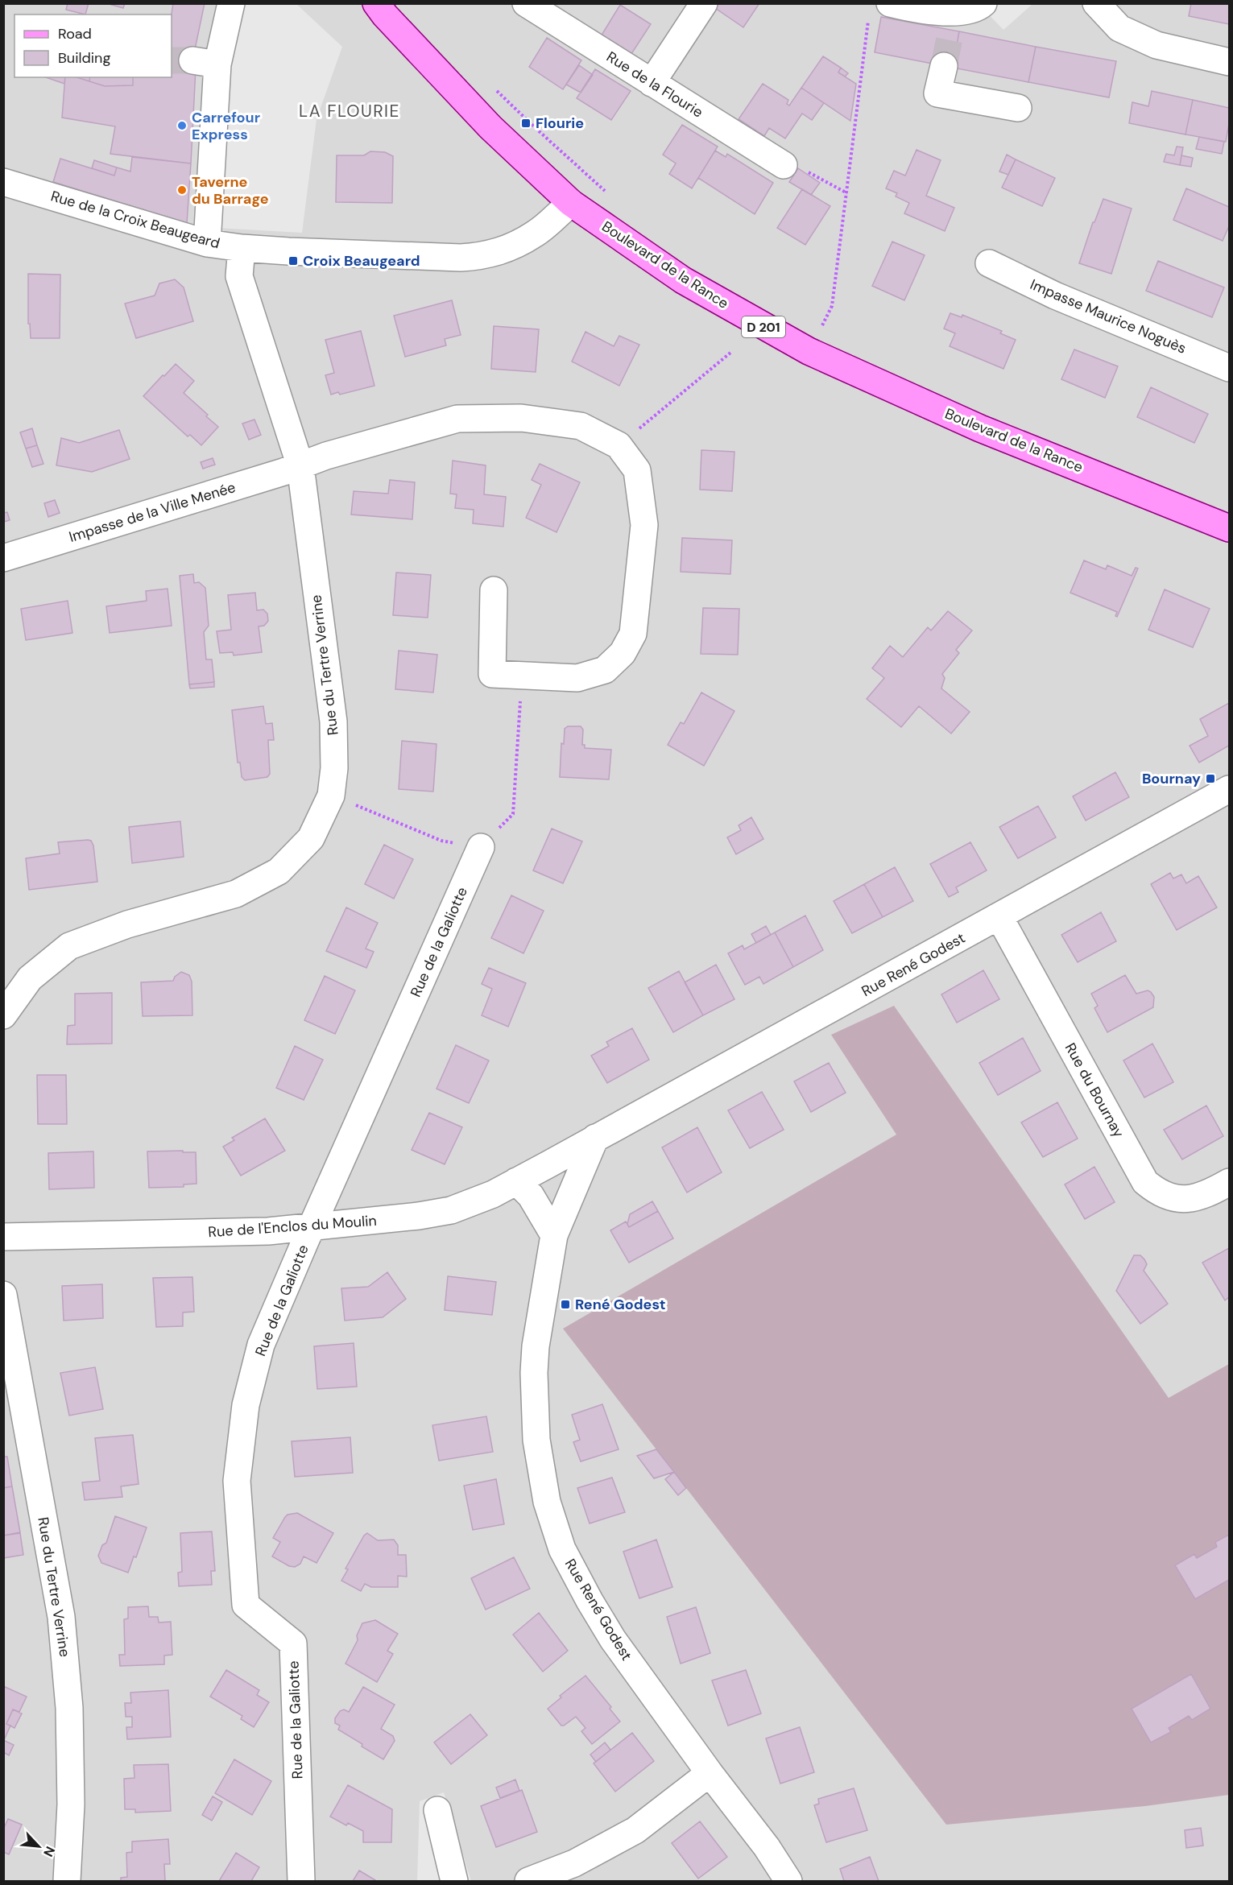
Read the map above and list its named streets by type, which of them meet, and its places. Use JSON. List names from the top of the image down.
{
  "streets": {
    "main road": ["Boulevard de la Rance", "D 201"],
    "street": [
      "Rue de la Flourie",
      "Rue de la Croix Beaugeard",
      "Impasse Maurice Noguès",
      "Impasse de la Ville Menée",
      "Rue du Tertre Verrine",
      "Rue de la Galiotte",
      "Rue René Godest",
      "Rue du Bournay",
      "Rue de l'Enclos du Moulin"
    ]
  },
  "crossings": [
    ["Rue de la Croix Beaugeard", "Boulevard de la Rance"],
    ["Rue de la Croix Beaugeard", "Rue du Tertre Verrine"],
    ["Impasse de la Ville Menée", "Rue du Tertre Verrine"],
    ["Rue de la Galiotte", "Rue de l'Enclos du Moulin"],
    ["Rue René Godest", "Rue du Bournay"],
    ["Rue René Godest", "Rue de l'Enclos du Moulin"]
  ],
  "districts": ["LA FLOURIE"],
  "places": {
    "transit": [
      "Flourie",
      "Croix Beaugeard",
      "Bournay",
      "René Godest"
    ],
    "other": ["Carrefour Express", "Taverne du Barrage"]
  },
  "legend": ["Road", "Building"],
  "north": "bottom right"
}
